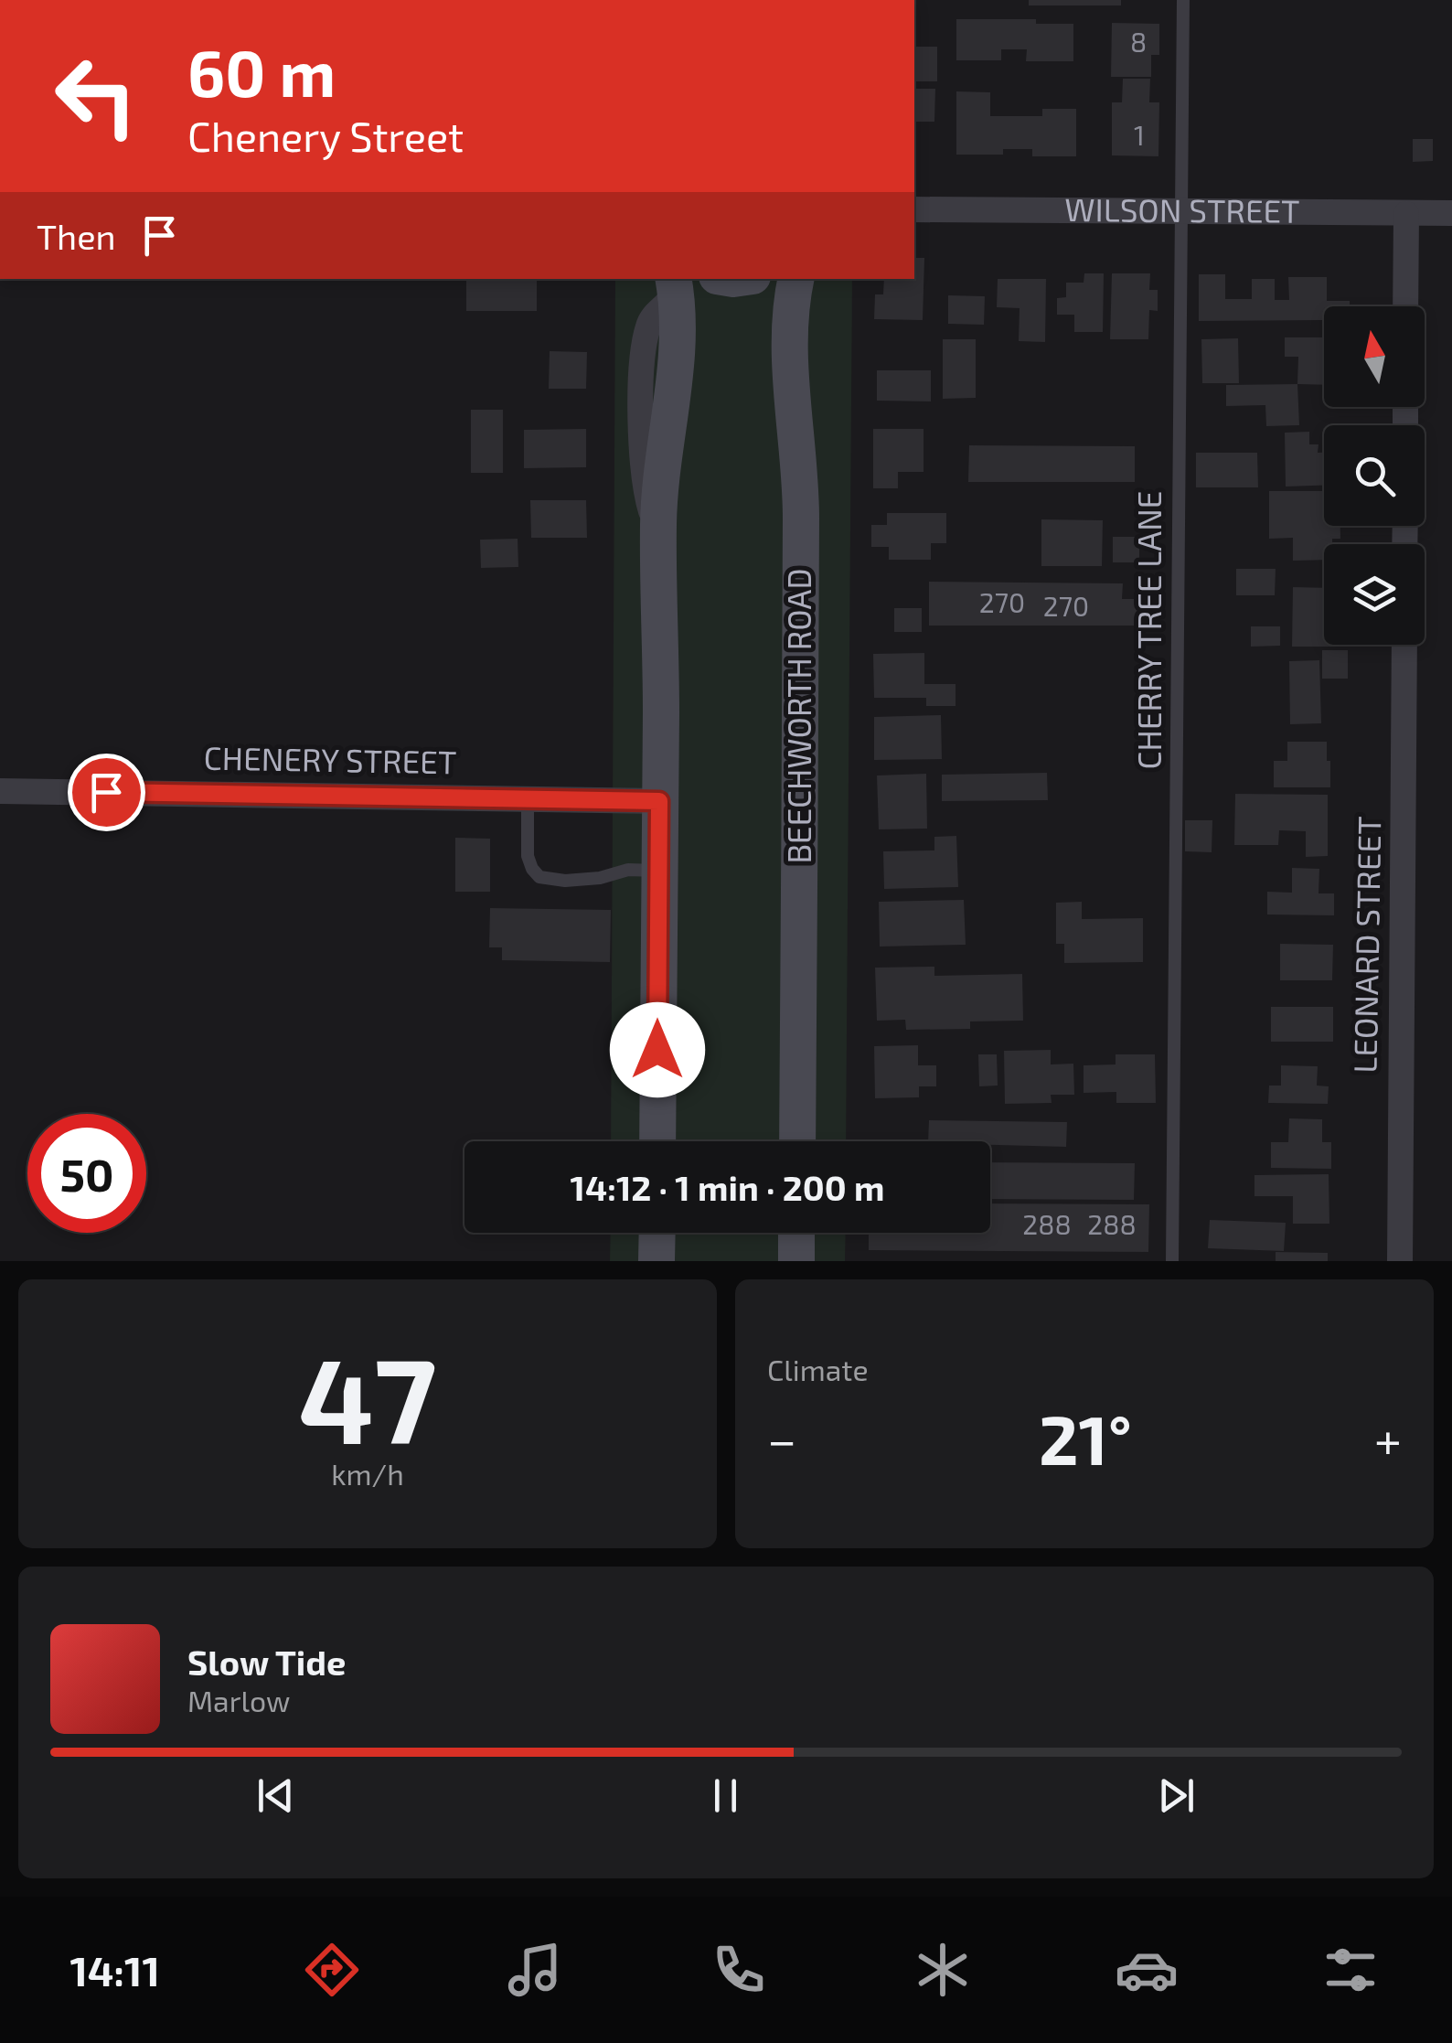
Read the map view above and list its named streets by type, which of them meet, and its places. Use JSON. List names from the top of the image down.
{
  "streets": {
    "main road": ["BEECHWORTH ROAD"],
    "street": ["WILSON STREET", "CHENERY STREET", "LEONARD STREET"],
    "lane": ["CHERRY TREE LANE"]
  },
  "crossings": [
    ["WILSON STREET", "CHERRY TREE LANE"]
  ],
  "house_numbers": [
    "8",
    "1",
    "270",
    "270",
    "288",
    "288"
  ],
  "north": "top",
  "page": {
    "turn": ["60 m", "Chenery Street"],
    "then": "Then",
    "limit": "50",
    "trip": "14:12 · 1 min · 200 m",
    "tile": [
      ["47", "km/h"],
      "Climate"
    ],
    "heat": ["−", "21°", "+"],
    "song": ["Slow Tide", "Marlow"],
    "tabs": "14:11"
  }
}
